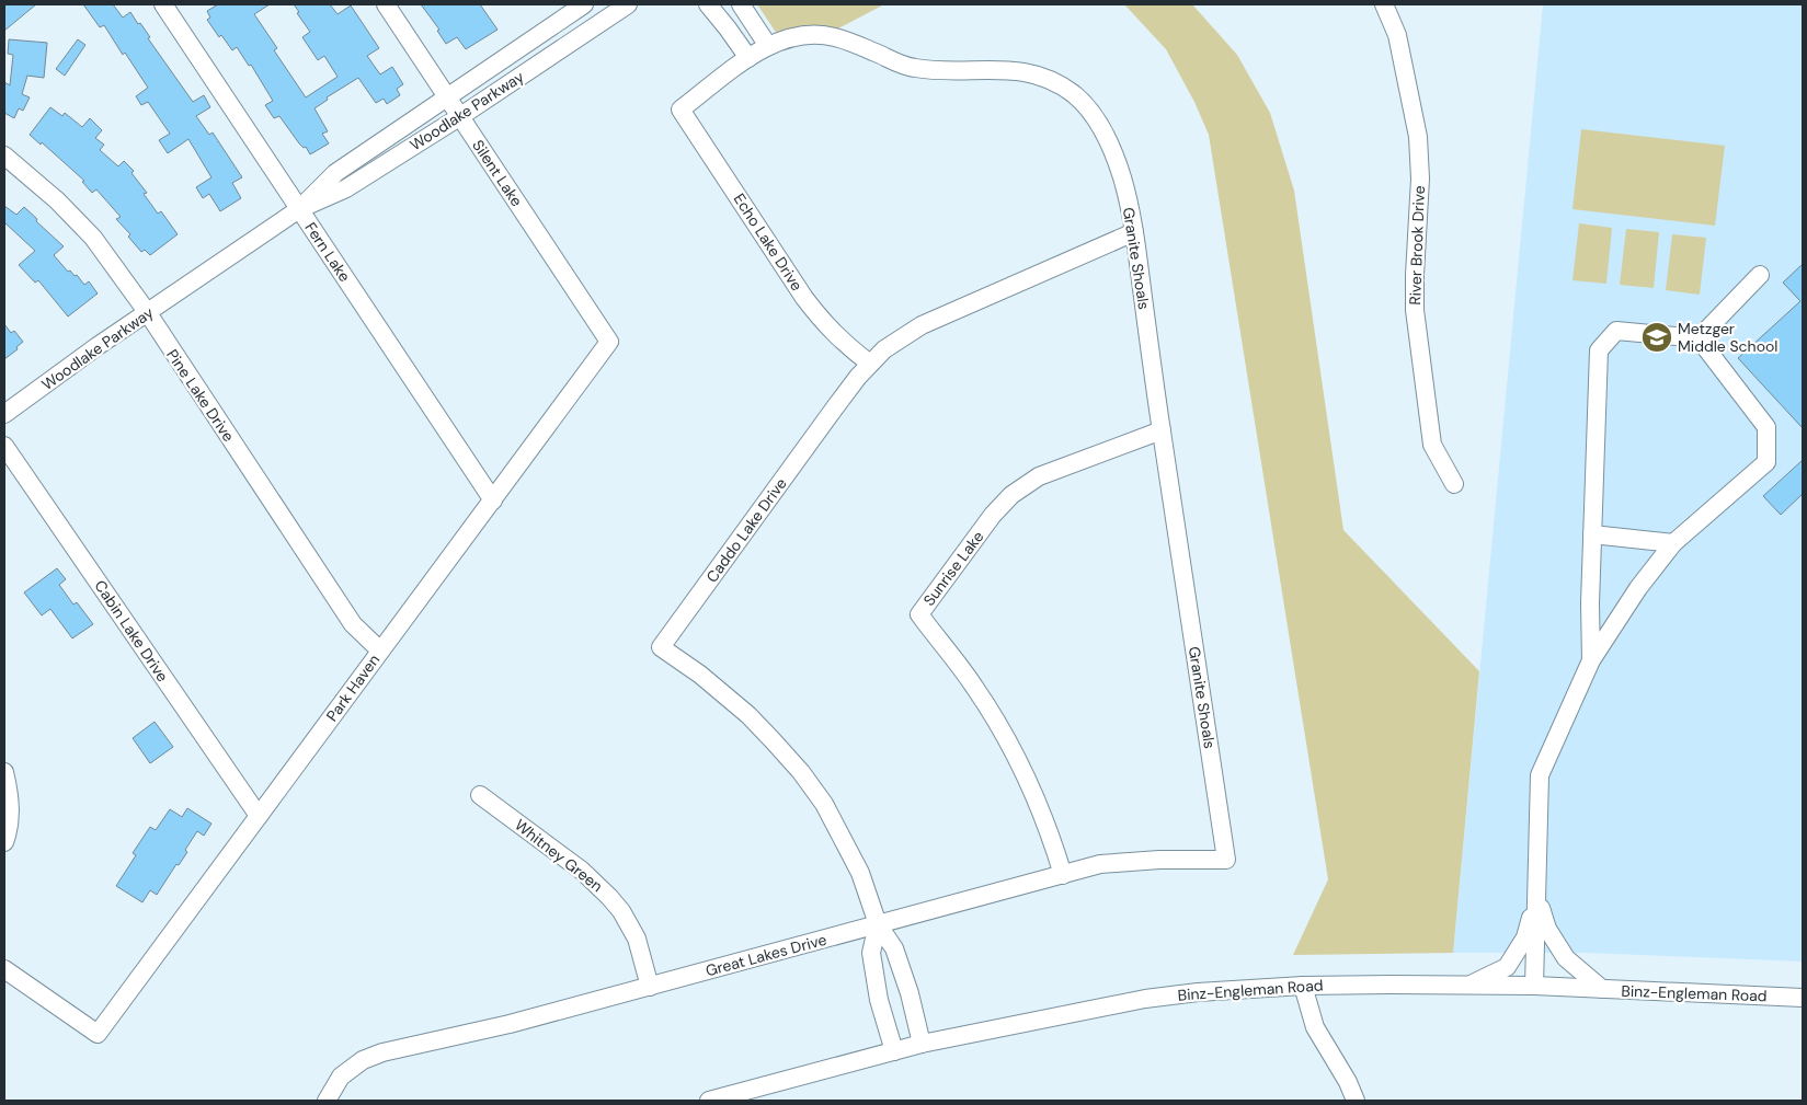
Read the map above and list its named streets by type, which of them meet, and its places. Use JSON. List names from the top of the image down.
{
  "streets": {
    "street": [
      "Woodlake Parkway",
      "Silent Lake",
      "Echo Lake Drive",
      "River Brook Drive",
      "Fern Lake",
      "Granite Shoals",
      "Pine Lake Drive",
      "Caddo Lake Drive",
      "Sunrise Lake",
      "Cabin Lake Drive",
      "Park Haven",
      "Whitney Green",
      "Great Lakes Drive",
      "Binz-Engleman Road"
    ]
  },
  "crossings": [
    ["Woodlake Parkway", "Silent Lake"],
    ["Woodlake Parkway", "Fern Lake"],
    ["Woodlake Parkway", "Pine Lake Drive"],
    ["Silent Lake", "Park Haven"],
    ["Echo Lake Drive", "Granite Shoals"],
    ["Echo Lake Drive", "Caddo Lake Drive"],
    ["Fern Lake", "Park Haven"],
    ["Granite Shoals", "Caddo Lake Drive"],
    ["Granite Shoals", "Sunrise Lake"],
    ["Granite Shoals", "Great Lakes Drive"],
    ["Pine Lake Drive", "Park Haven"],
    ["Caddo Lake Drive", "Great Lakes Drive"],
    ["Caddo Lake Drive", "Binz-Engleman Road"],
    ["Sunrise Lake", "Great Lakes Drive"],
    ["Cabin Lake Drive", "Park Haven"],
    ["Whitney Green", "Great Lakes Drive"]
  ],
  "places": {
    "school or university": ["Metzger Middle School"]
  }
}
